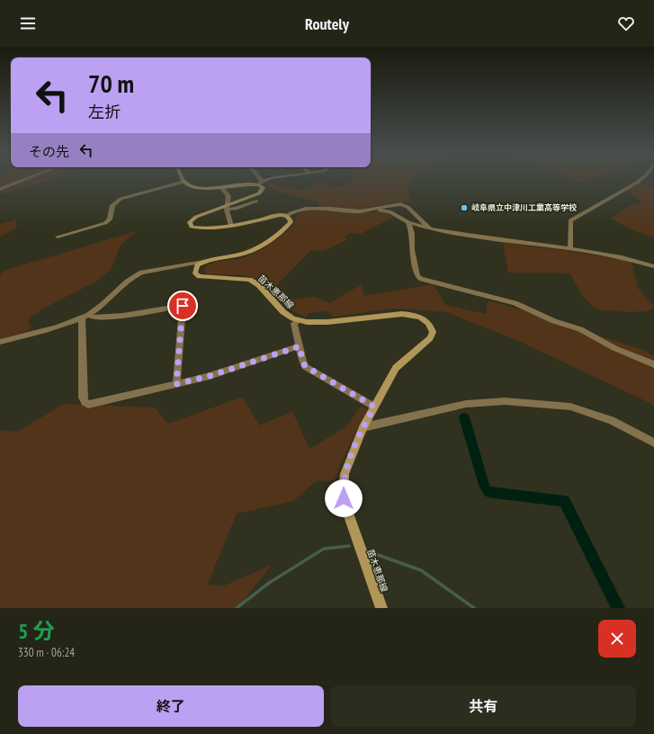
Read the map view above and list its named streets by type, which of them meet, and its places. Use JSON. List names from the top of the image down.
{
  "streets": {
    "main road": ["苗木恵那線"]
  },
  "places": ["岐阜県立中津川工業高等学校"],
  "page": {
    "header": "Routely",
    "turn": ["70 m", "左折"],
    "then": "その先",
    "heading": ["5 分", "330 m · 06:24"],
    "buttons": ["終了", "共有"]
  }
}
